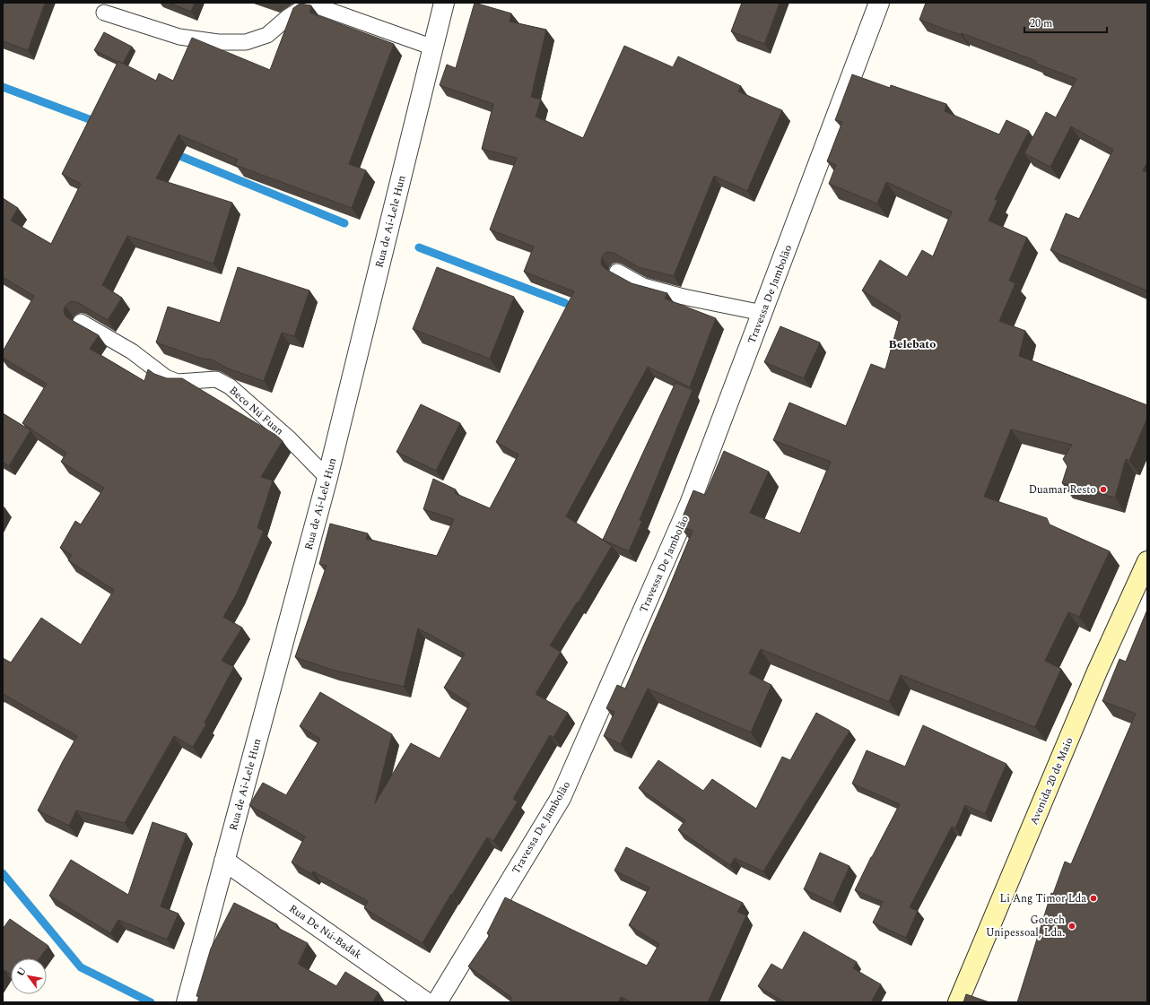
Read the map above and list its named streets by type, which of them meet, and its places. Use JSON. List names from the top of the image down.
{
  "streets": {
    "main road": ["Avenida 20 de Maio"],
    "street": ["Rua de Ai-Lele Hun", "Travessa De Jambolão", "Rua De Nú-Badak"],
    "lane": ["Beco Nú Fuan"]
  },
  "crossings": [
    ["Rua de Ai-Lele Hun", "Beco Nú Fuan"],
    ["Rua de Ai-Lele Hun", "Rua De Nú-Badak"]
  ],
  "districts": ["Belebato"],
  "places": ["Duamar Resto", "Li Ang Timor Lda", "Gotech Unipessoal, Lda."],
  "scale_bar": "20 m",
  "north": "top left"
}
